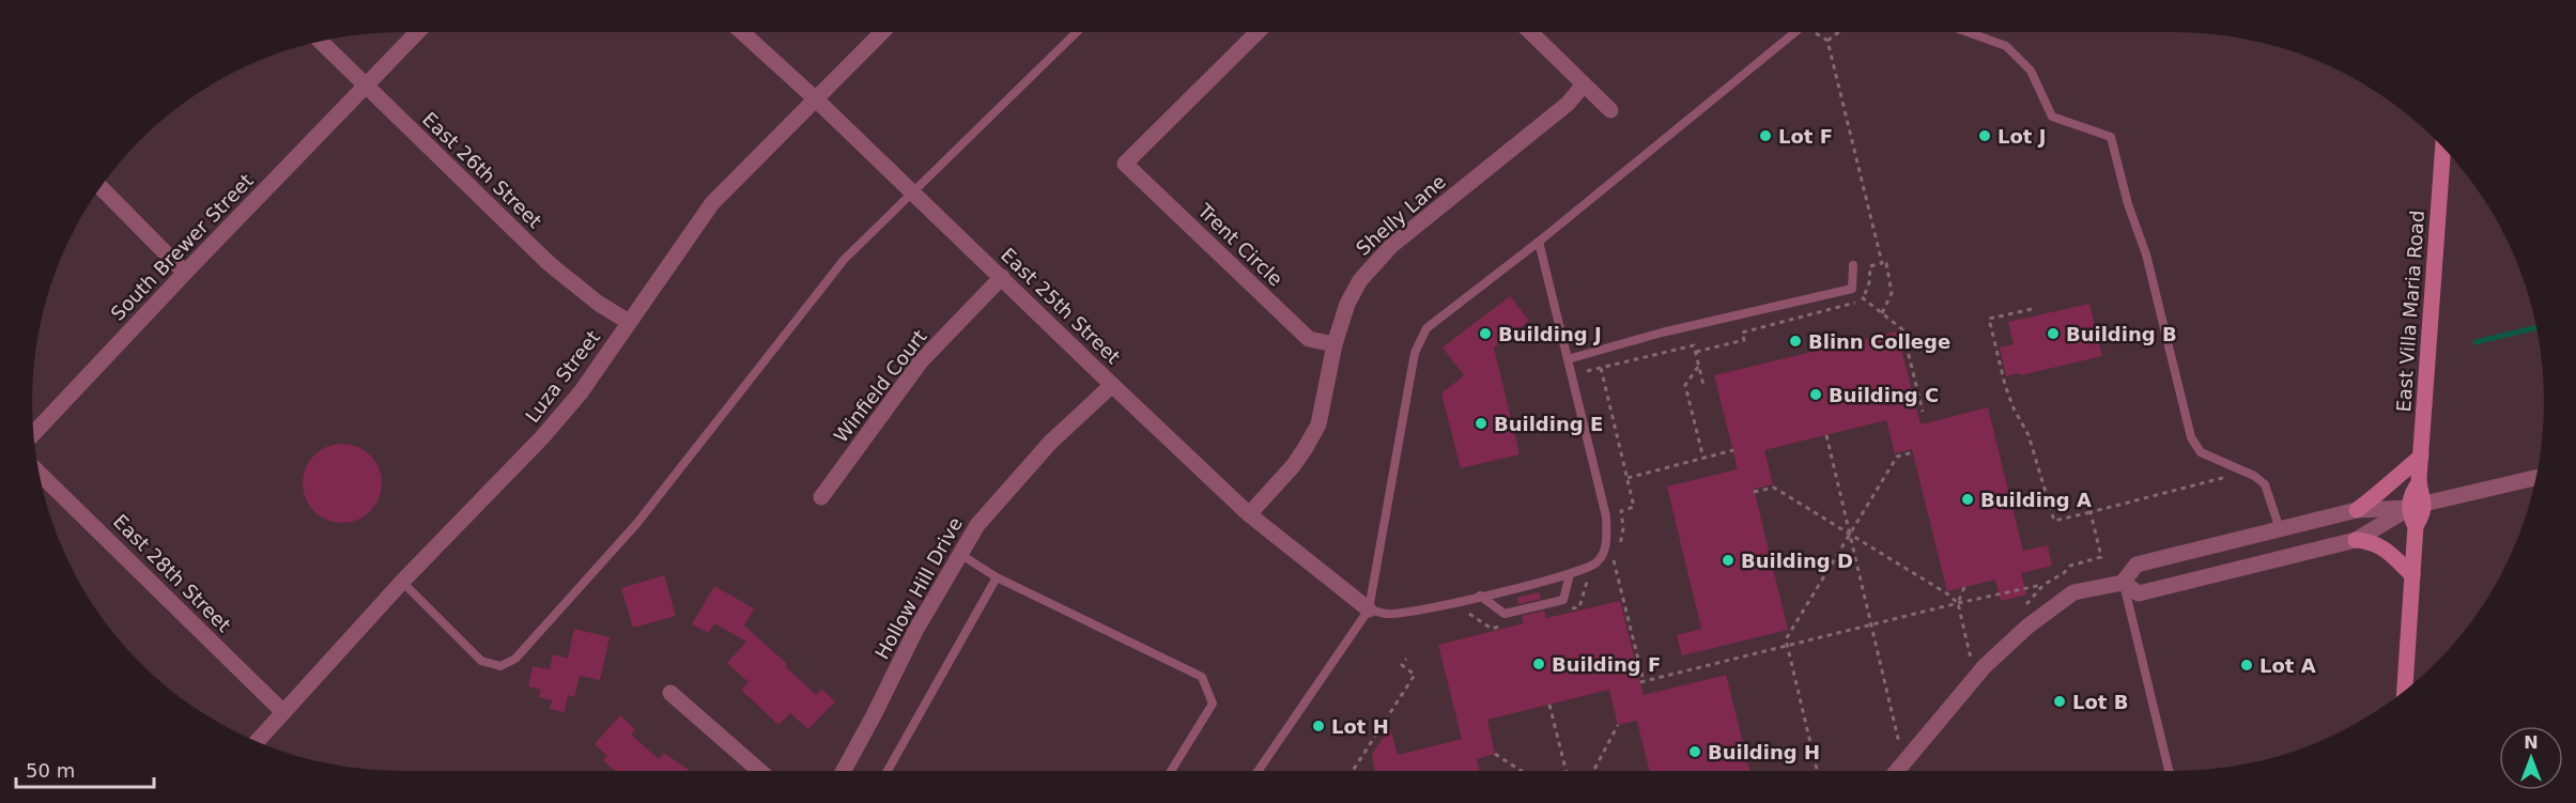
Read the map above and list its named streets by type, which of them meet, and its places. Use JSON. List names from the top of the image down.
{
  "streets": {
    "main road": ["East Villa Maria Road"],
    "street": [
      "East 26th Street",
      "Shelly Lane",
      "Trent Circle",
      "South Brewer Street",
      "East 25th Street",
      "Luza Street",
      "Winfield Court",
      "East 28th Street",
      "Hollow Hill Drive"
    ]
  },
  "crossings": [
    ["East 26th Street", "South Brewer Street"],
    ["East 26th Street", "Luza Street"],
    ["Shelly Lane", "Trent Circle"],
    ["Shelly Lane", "East 25th Street"],
    ["East 25th Street", "Luza Street"],
    ["East 25th Street", "Winfield Court"],
    ["East 25th Street", "Hollow Hill Drive"],
    ["Luza Street", "East 28th Street"]
  ],
  "places": [
    "Lot F",
    "Lot J",
    "Building J",
    "Building B",
    "Blinn College",
    "Building C",
    "Building E",
    "Building A",
    "Building D",
    "Building F",
    "Lot A",
    "Lot B",
    "Lot H",
    "Building H"
  ],
  "scale_bar": "50 m",
  "north": "top"
}
